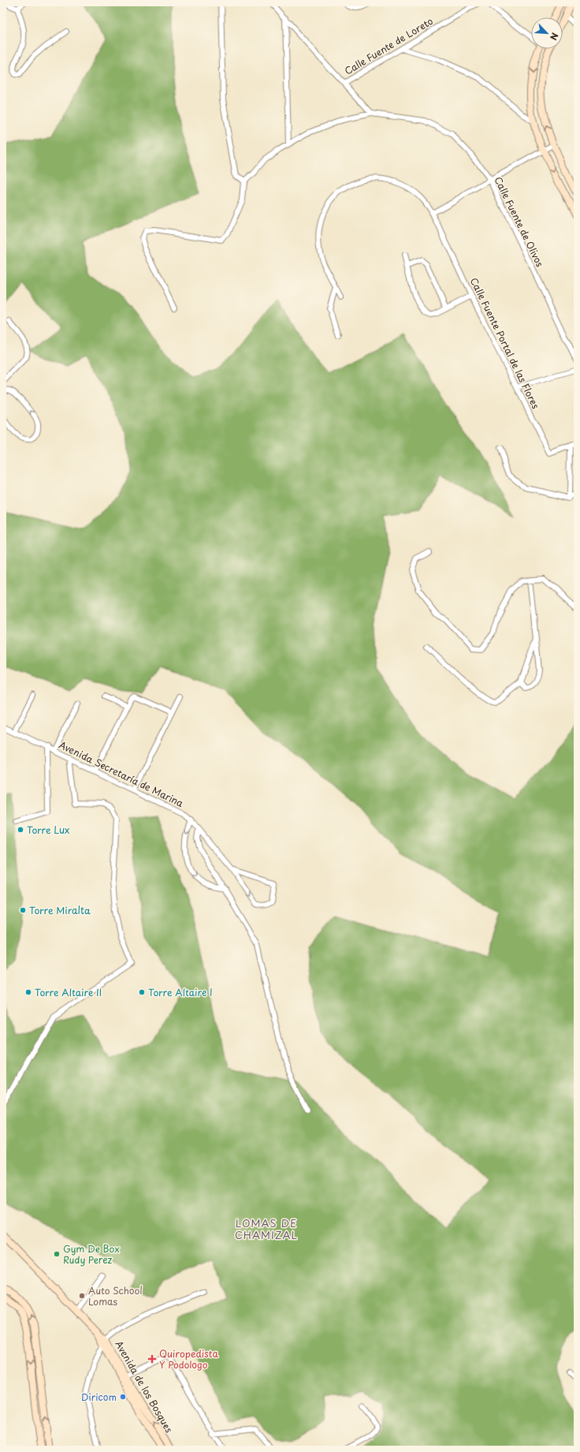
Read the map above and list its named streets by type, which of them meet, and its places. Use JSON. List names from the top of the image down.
{
  "streets": {
    "street": [
      "Calle Fuente de Loreto",
      "Calle Fuente de Olivos",
      "Calle Fuente Portal de las Flores",
      "Avenida Secretaría de Marina",
      "Avenida de los Bosques"
    ]
  },
  "districts": ["LOMAS DE CHAMIZAL"],
  "places": {
    "other": [
      "Torre Lux",
      "Torre Miralta",
      "Torre Altaire II",
      "Torre Altaire I",
      "Gym De Box Rudy Perez",
      "Auto School Lomas",
      "Diricom"
    ],
    "health": ["Quiropedista Y Podologo"]
  },
  "north": "bottom right"
}
